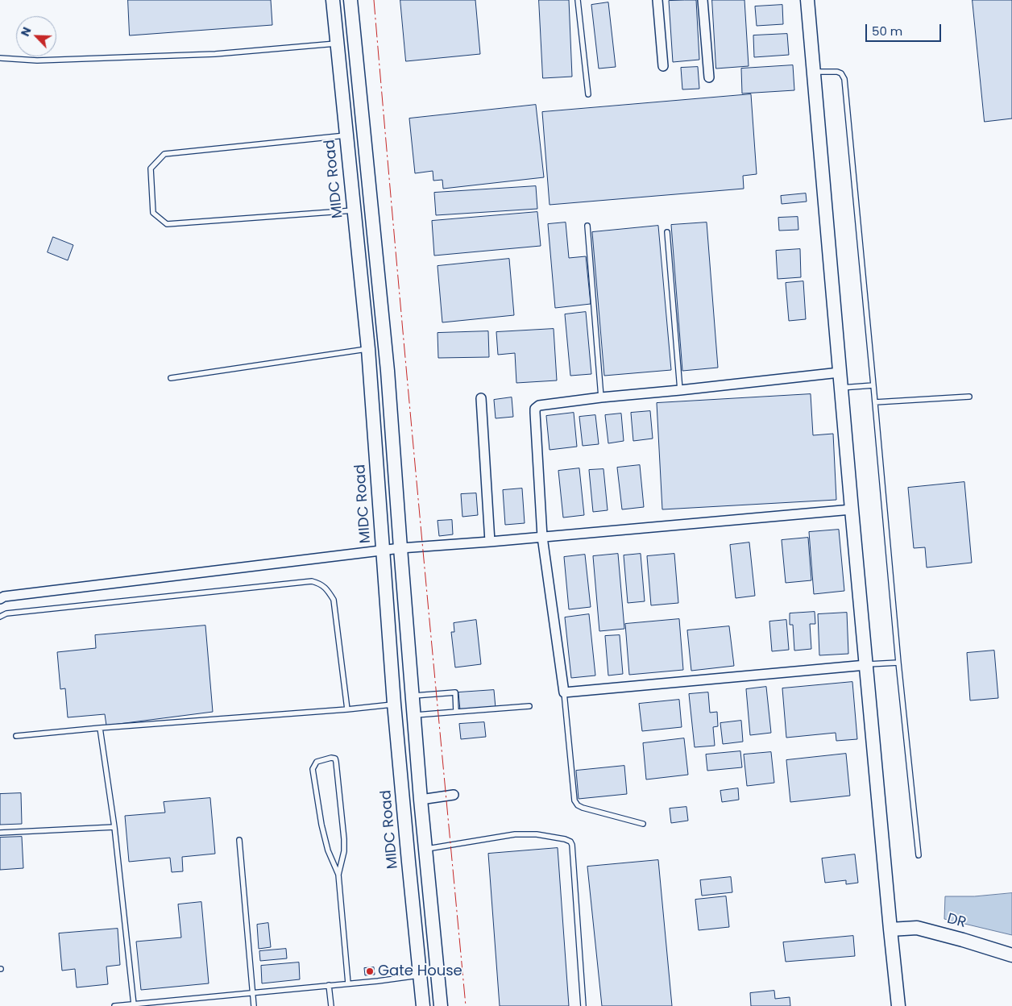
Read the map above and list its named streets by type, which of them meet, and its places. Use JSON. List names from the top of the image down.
{
  "streets": {
    "main road": ["MIDC Road", "DR"]
  },
  "places": ["Gate House"],
  "scale_bar": "50 m",
  "north": "top left"
}
